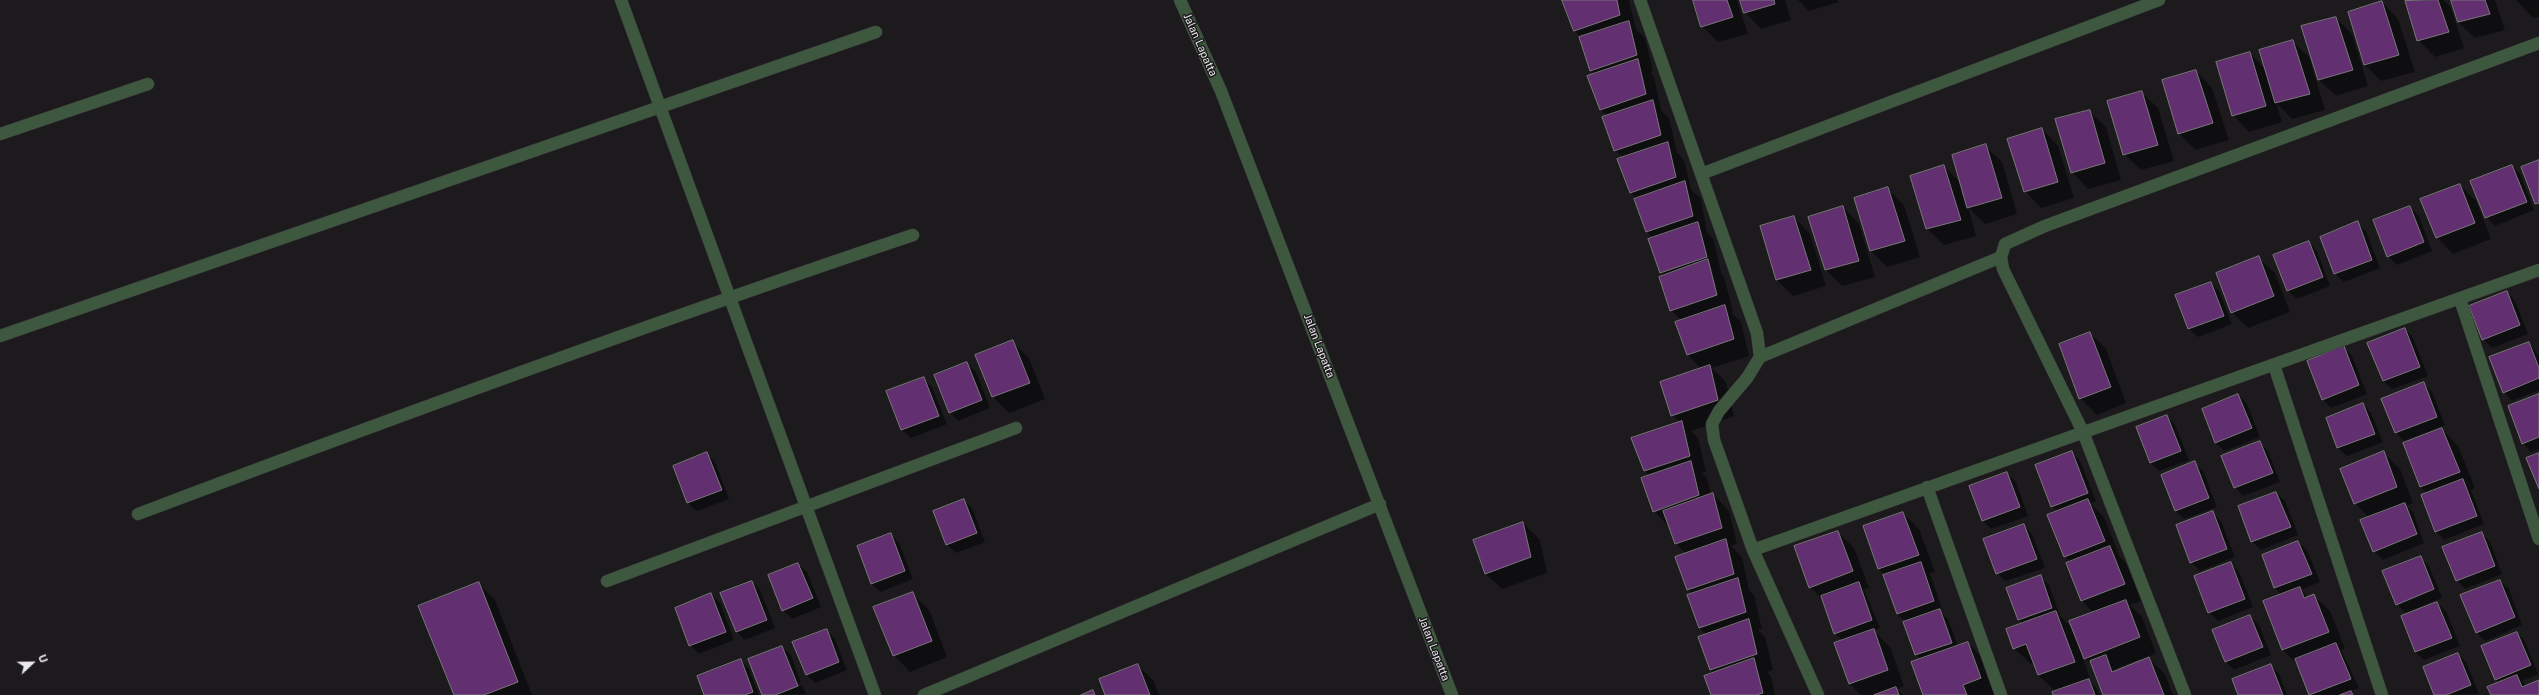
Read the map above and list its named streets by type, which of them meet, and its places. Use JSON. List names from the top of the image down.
{
  "streets": {
    "street": ["Jalan Lapatta"]
  },
  "north": "right"
}
